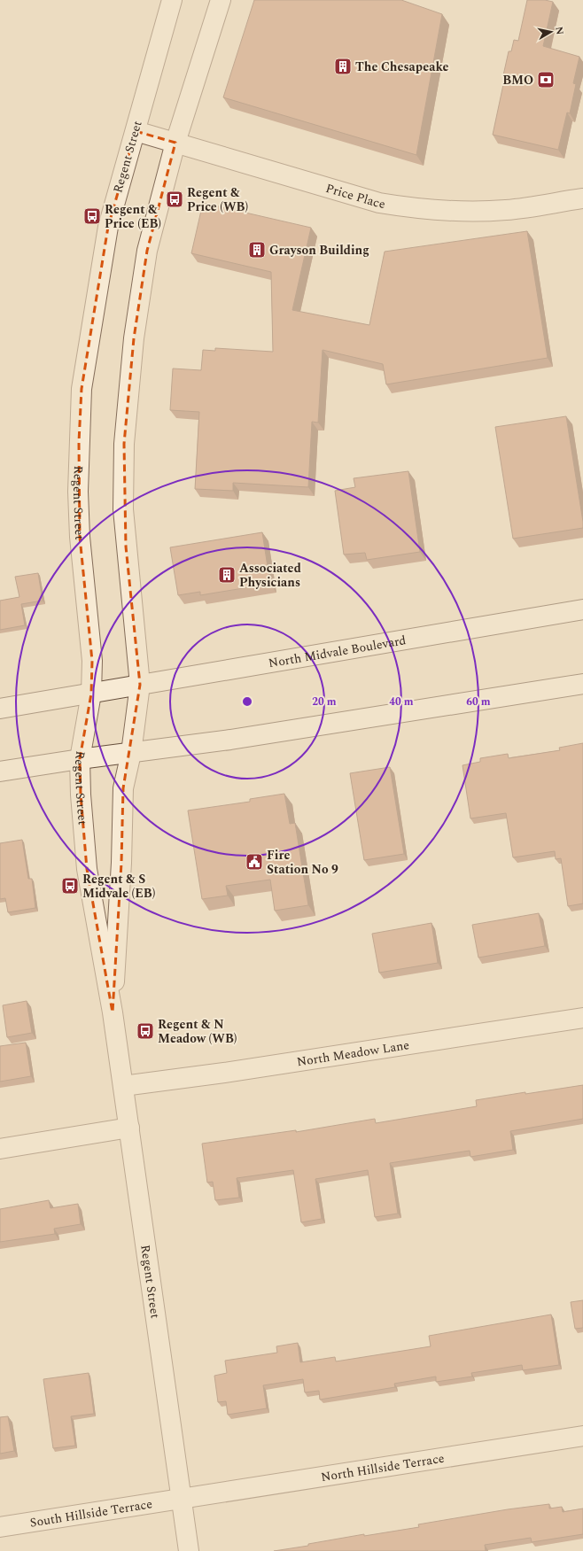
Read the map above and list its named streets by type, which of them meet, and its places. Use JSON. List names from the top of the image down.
{
  "streets": {
    "street": [
      "Regent Street",
      "Price Place",
      "North Midvale Boulevard",
      "North Meadow Lane",
      "North Hillside Terrace",
      "South Hillside Terrace"
    ]
  },
  "crossings": [
    ["Regent Street", "Price Place"],
    ["Regent Street", "North Midvale Boulevard"],
    ["Regent Street", "North Meadow Lane"],
    ["Regent Street", "North Hillside Terrace"],
    ["Regent Street", "South Hillside Terrace"],
    ["North Hillside Terrace", "South Hillside Terrace"]
  ],
  "places": {
    "building": ["The Chesapeake", "Grayson Building", "Associated Physicians"],
    "bank": ["BMO"],
    "bus stop": [
      "Regent & Price (WB)",
      "Regent & Price (EB)",
      "Regent & S Midvale (EB)",
      "Regent & N Meadow (WB)"
    ],
    "public building": ["Fire Station No 9"]
  },
  "north": "right",
  "rings": ["20 m", "40 m", "60 m"]
}
